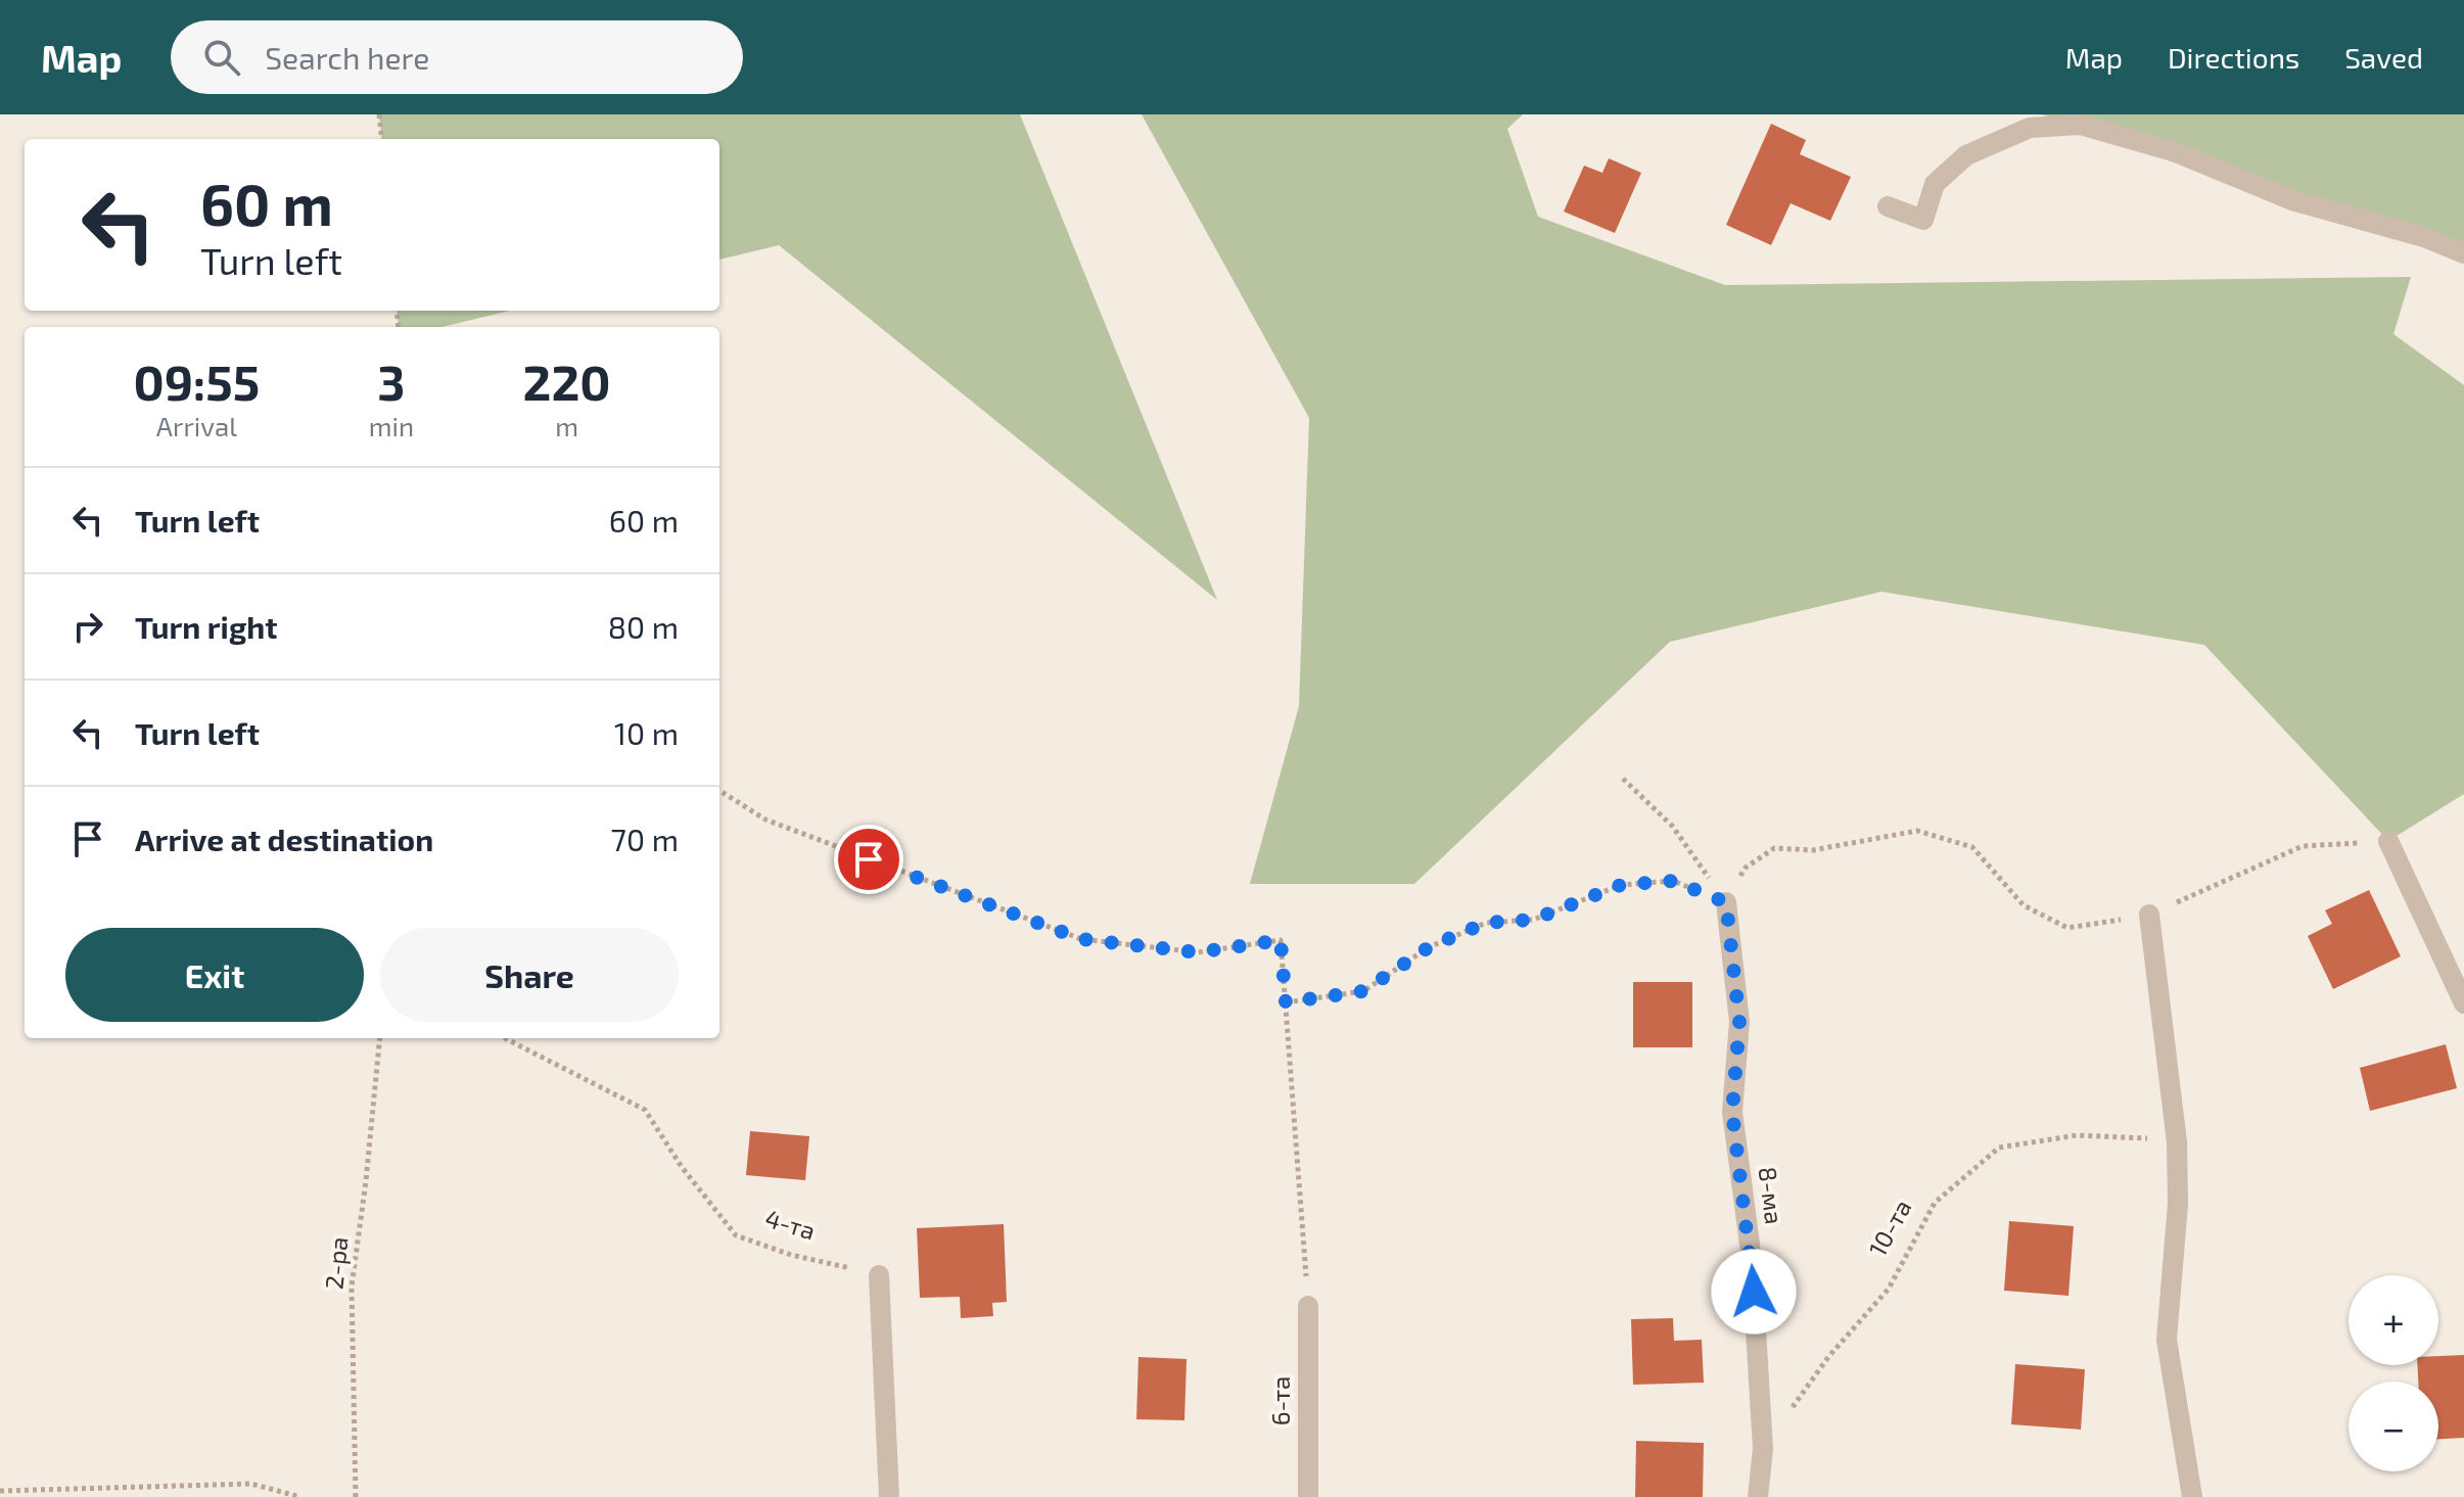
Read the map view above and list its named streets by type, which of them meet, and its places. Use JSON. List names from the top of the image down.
{
  "streets": {
    "street": ["8-ма", "6-та"],
    "path": ["4-та", "10-та", "2-ра"]
  },
  "crossings": [
    ["8-ма", "10-та"]
  ],
  "page": {
    "header": "Map",
    "search": "Search here",
    "nav": ["Map", "Directions", "Saved"],
    "turn": ["60 m", "Turn left"],
    "eta": [
      "09:55",
      "Arrival",
      "3",
      "min",
      "220",
      "m"
    ],
    "list": [
      {
        "name": "Turn left",
        "value": "60 m"
      },
      {
        "name": "Turn right",
        "value": "80 m"
      },
      {
        "name": "Turn left",
        "value": "10 m"
      },
      {
        "name": "Arrive at destination",
        "value": "70 m"
      }
    ],
    "buttons": ["Exit", "Share"],
    "map_buttons": ["+", "−"]
  }
}
